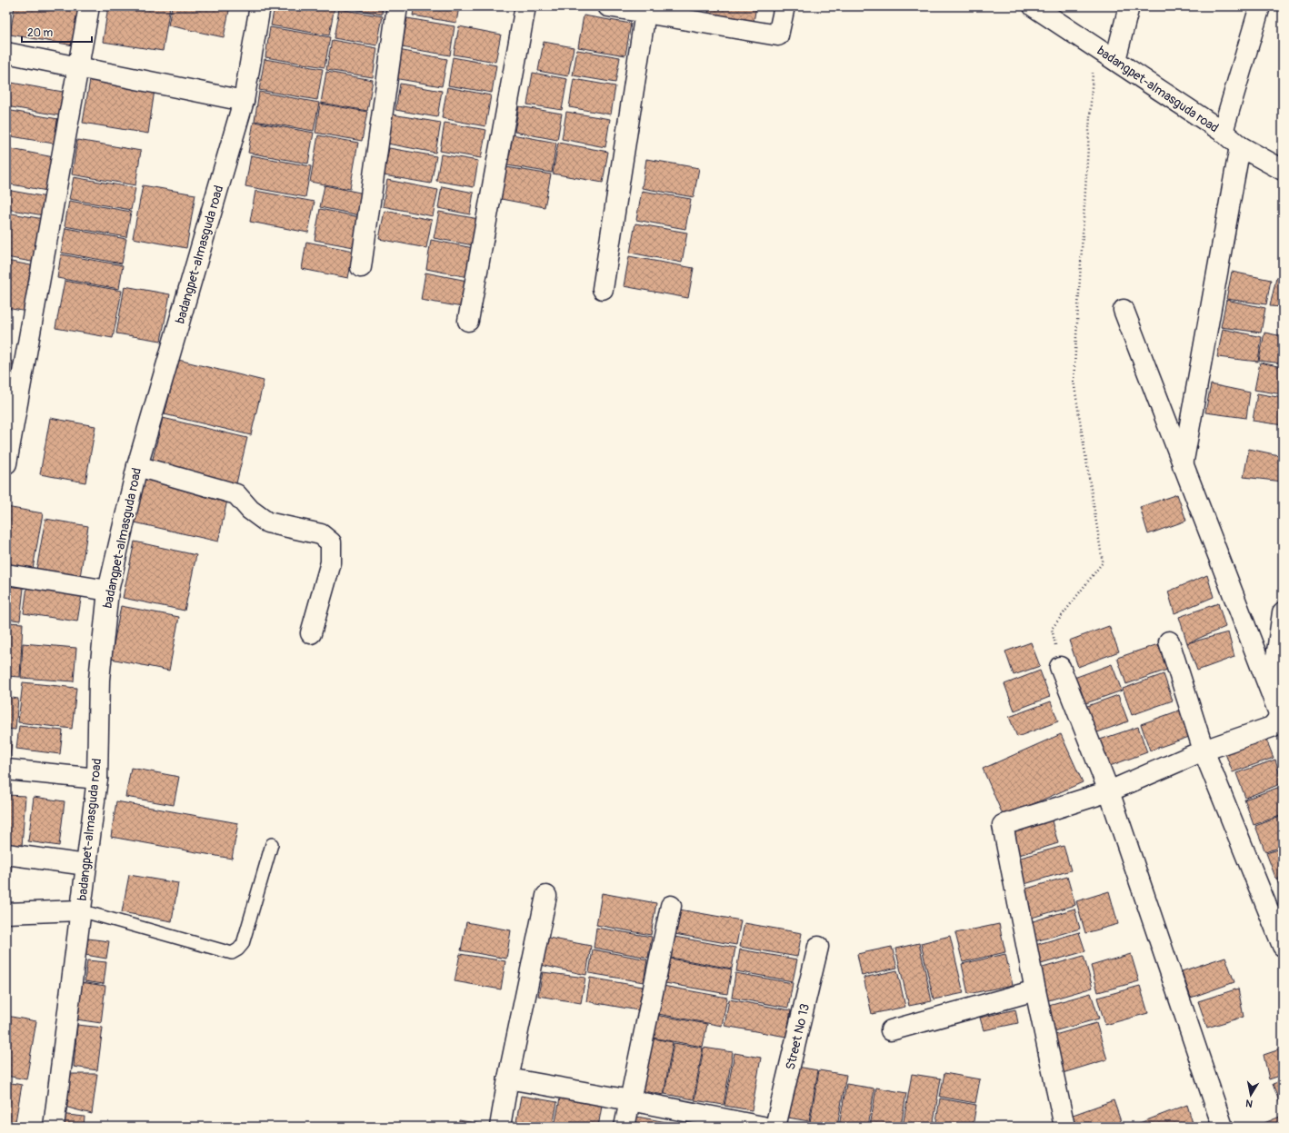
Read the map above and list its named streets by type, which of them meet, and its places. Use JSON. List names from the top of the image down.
{
  "streets": {
    "street": ["badangpet-almasguda road", "Street No 13"]
  },
  "scale_bar": "20 m",
  "north": "bottom"
}
